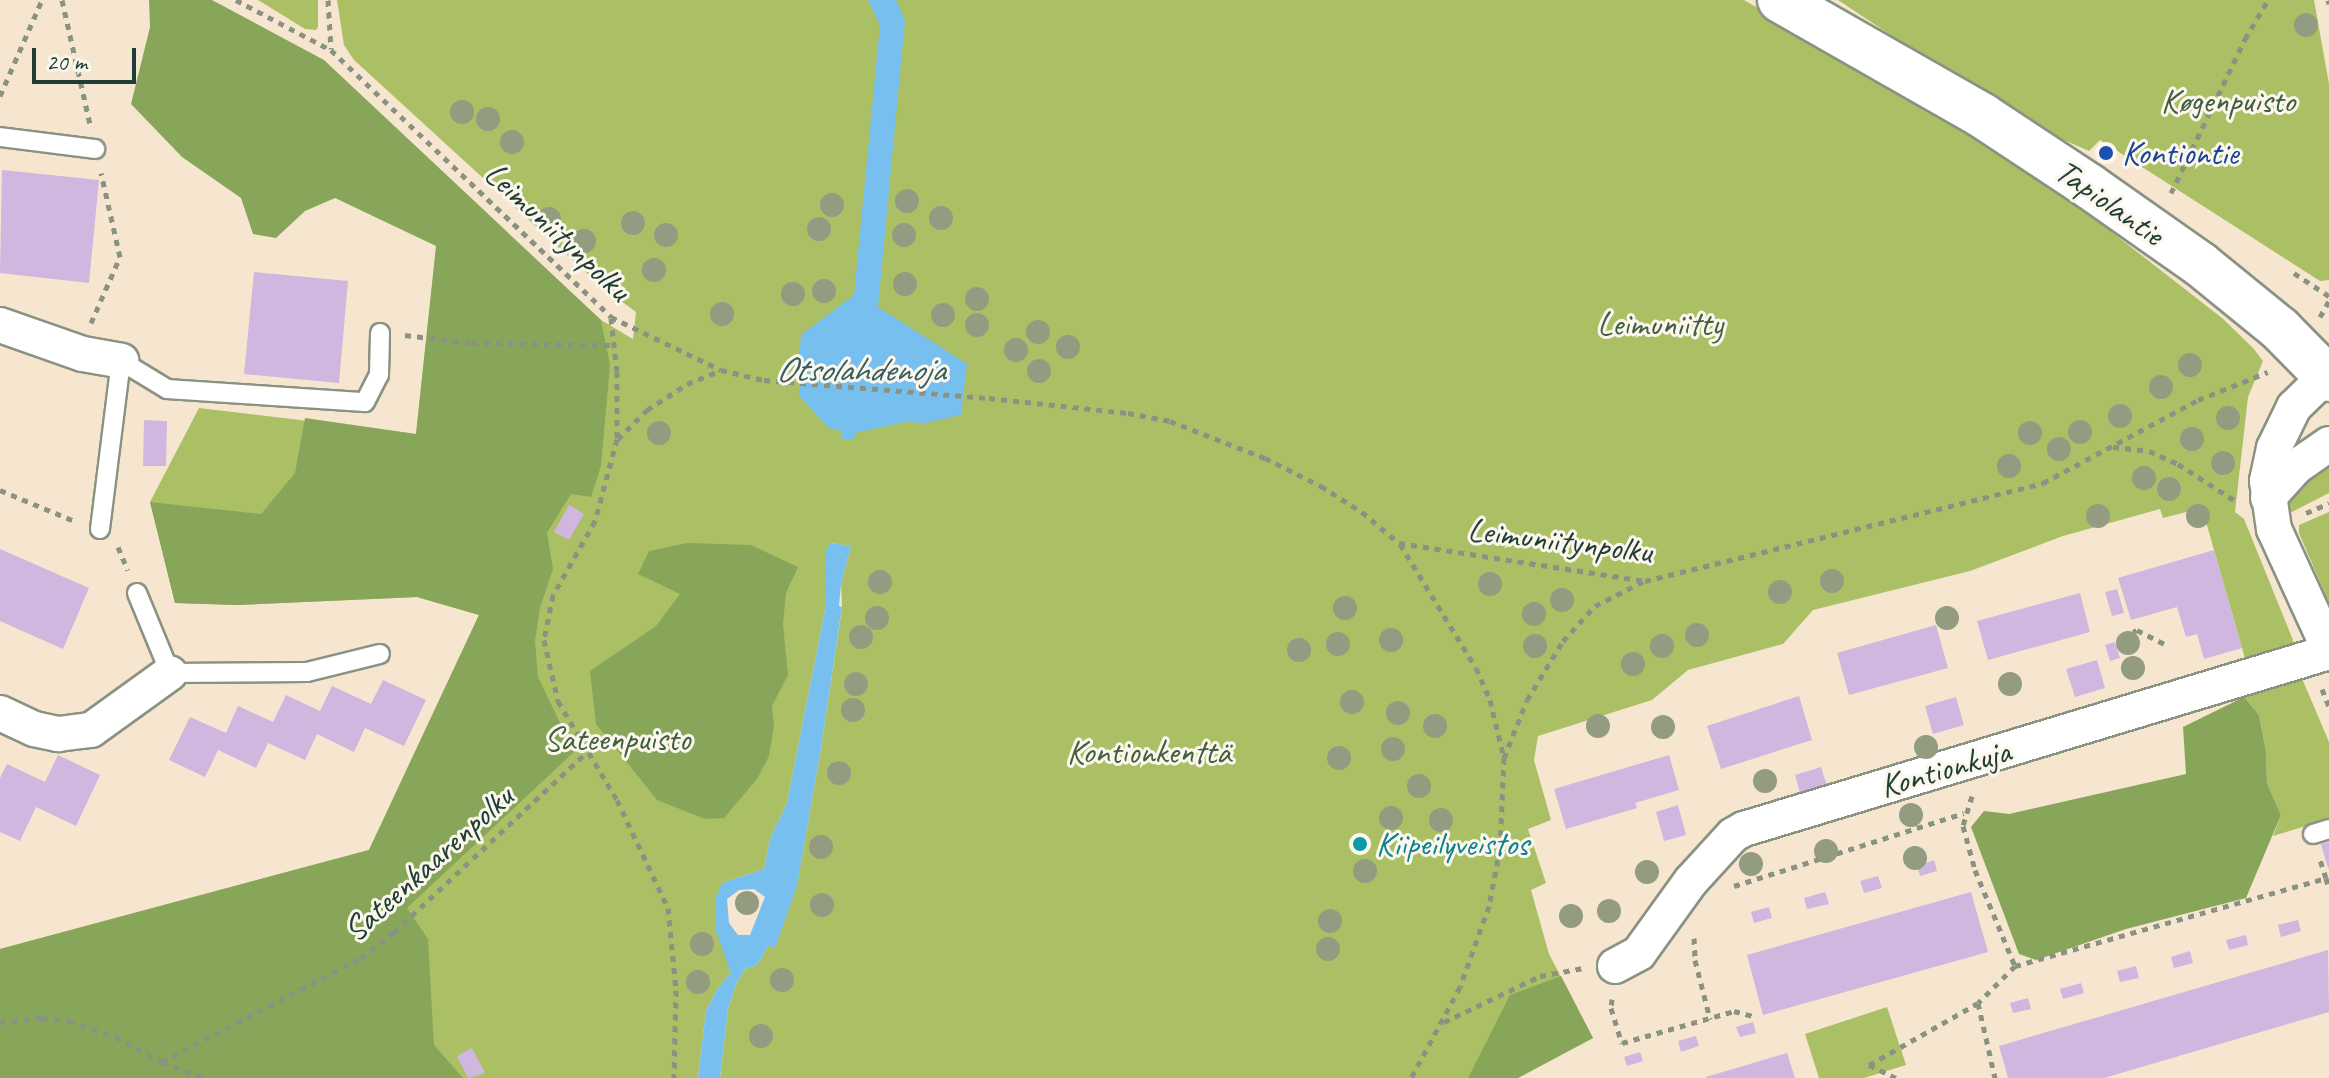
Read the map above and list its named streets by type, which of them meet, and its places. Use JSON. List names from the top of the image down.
{
  "streets": {
    "main road": ["Tapiolantie"],
    "street": ["Kontionkuja"],
    "path": ["Leimuniitynpolku", "Sateenkaarenpolku"]
  },
  "water": ["Otsolahdenoja"],
  "parks": [
    "Køgenpuisto",
    "Leimuniitty",
    "Sateenpuisto",
    "Kontionkenttä"
  ],
  "places": ["Kontiontie", "Kiipeilyveistos"],
  "scale_bar": "20 m"
}
